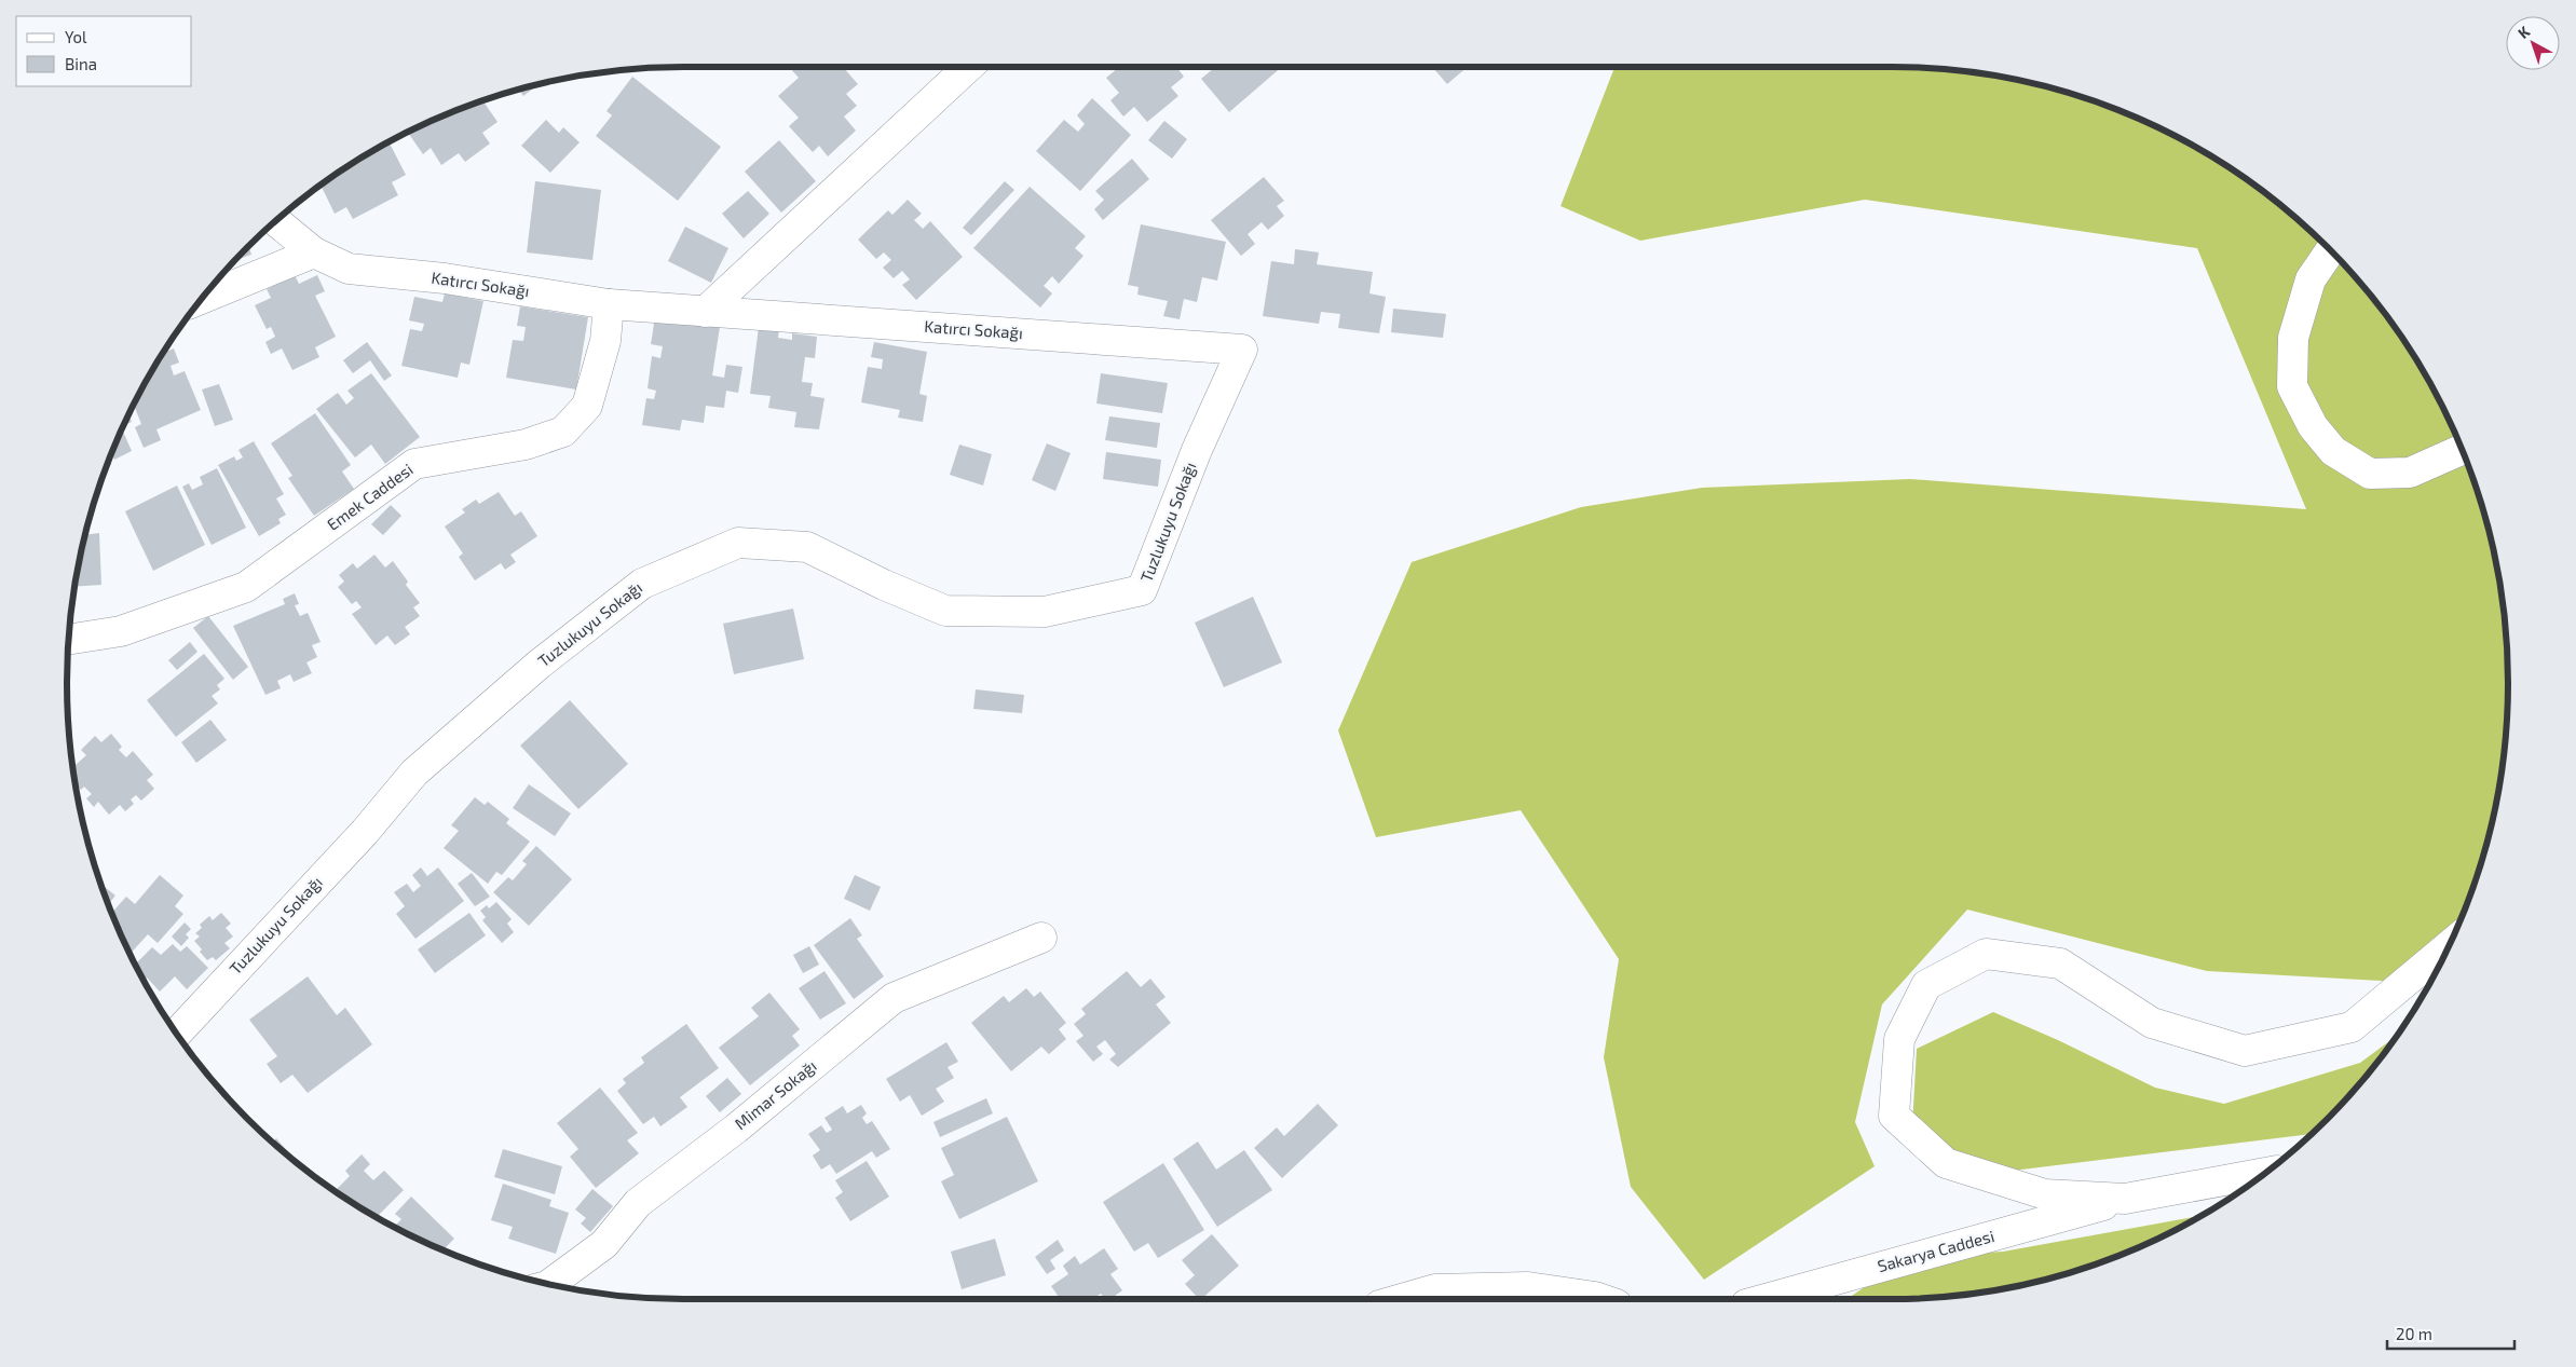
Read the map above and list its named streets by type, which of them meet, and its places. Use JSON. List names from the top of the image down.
{
  "streets": {
    "street": [
      "Katırcı Sokağı",
      "Emek Caddesi",
      "Tuzlukuyu Sokağı",
      "Mimar Sokağı",
      "Sakarya Caddesi"
    ]
  },
  "crossings": [
    ["Katırcı Sokağı", "Emek Caddesi"],
    ["Katırcı Sokağı", "Tuzlukuyu Sokağı"]
  ],
  "legend": ["Yol", "Bina"],
  "scale_bar": "20 m",
  "north": "top left"
}
